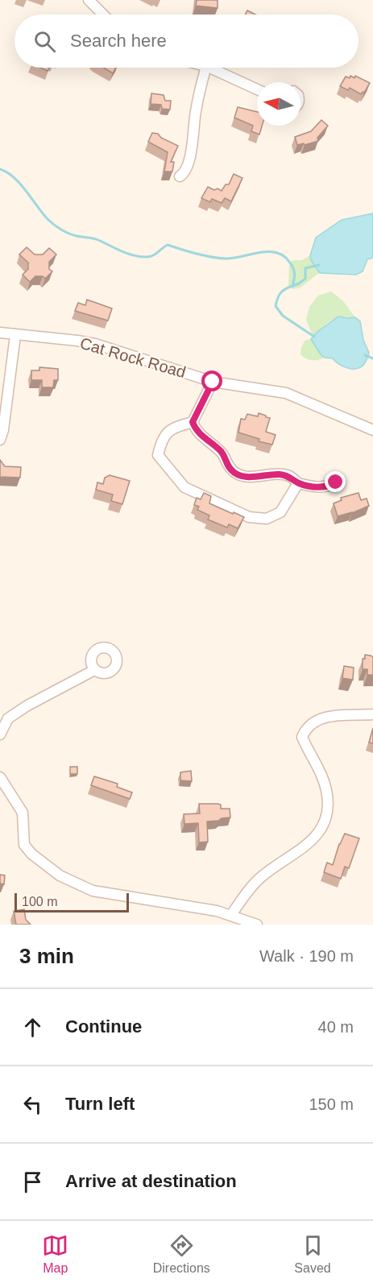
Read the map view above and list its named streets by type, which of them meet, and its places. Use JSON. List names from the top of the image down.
{
  "streets": {
    "street": ["Cat Rock Road"]
  },
  "scale_bar": "100 m",
  "north": "left",
  "page": {
    "search": "Search here",
    "scale": "100 m",
    "heading": ["3 min", "Walk · 190 m"],
    "list": [
      ["Continue", "40 m"],
      ["Turn left", "150 m"],
      "Arrive at destination"
    ],
    "nav": ["Map", "Directions", "Saved"]
  }
}
